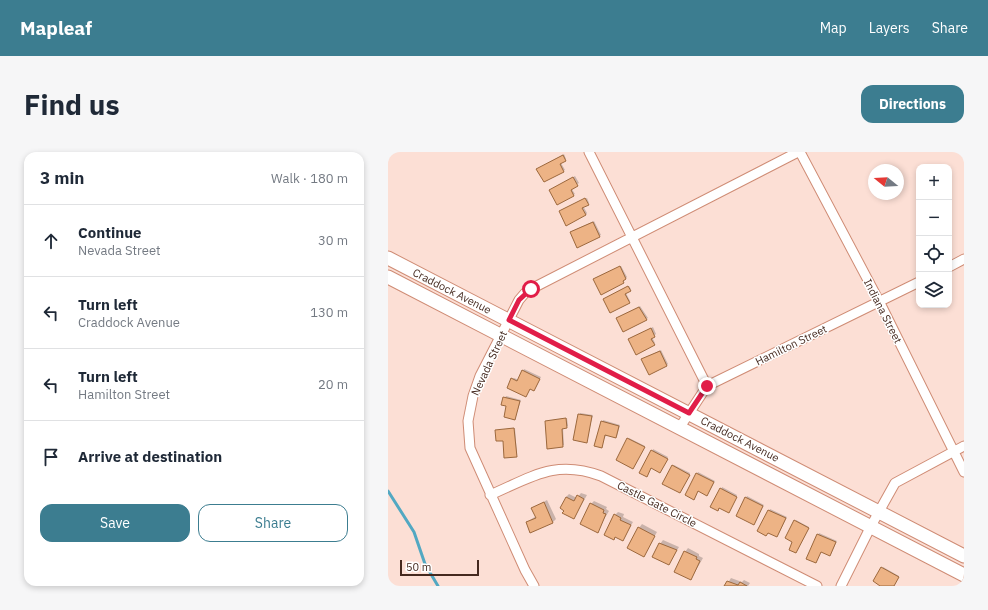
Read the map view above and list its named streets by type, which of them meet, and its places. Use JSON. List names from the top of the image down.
{
  "streets": {
    "street": [
      "Craddock Avenue",
      "Indiana Street",
      "Hamilton Street",
      "Nevada Street",
      "Castle Gate Circle"
    ]
  },
  "crossings": [
    ["Craddock Avenue", "Nevada Street"],
    ["Indiana Street", "Hamilton Street"],
    ["Indiana Street", "Nevada Street"],
    ["Nevada Street", "Castle Gate Circle"]
  ],
  "scale_bar": "50 m",
  "north": "left",
  "page": {
    "header": "Mapleaf",
    "nav": ["Map", "Layers", "Share"],
    "buttons": [
      "Directions",
      ["Save", "Share"]
    ],
    "title": "Find us",
    "heading": ["3 min", "Walk · 180 m"],
    "map_buttons": ["+", "−"],
    "list": [
      ["Continue", "Nevada Street", "30 m"],
      ["Turn left", "Craddock Avenue", "130 m"],
      ["Turn left", "Hamilton Street", "20 m"],
      "Arrive at destination"
    ],
    "scale": "50 m"
  }
}
